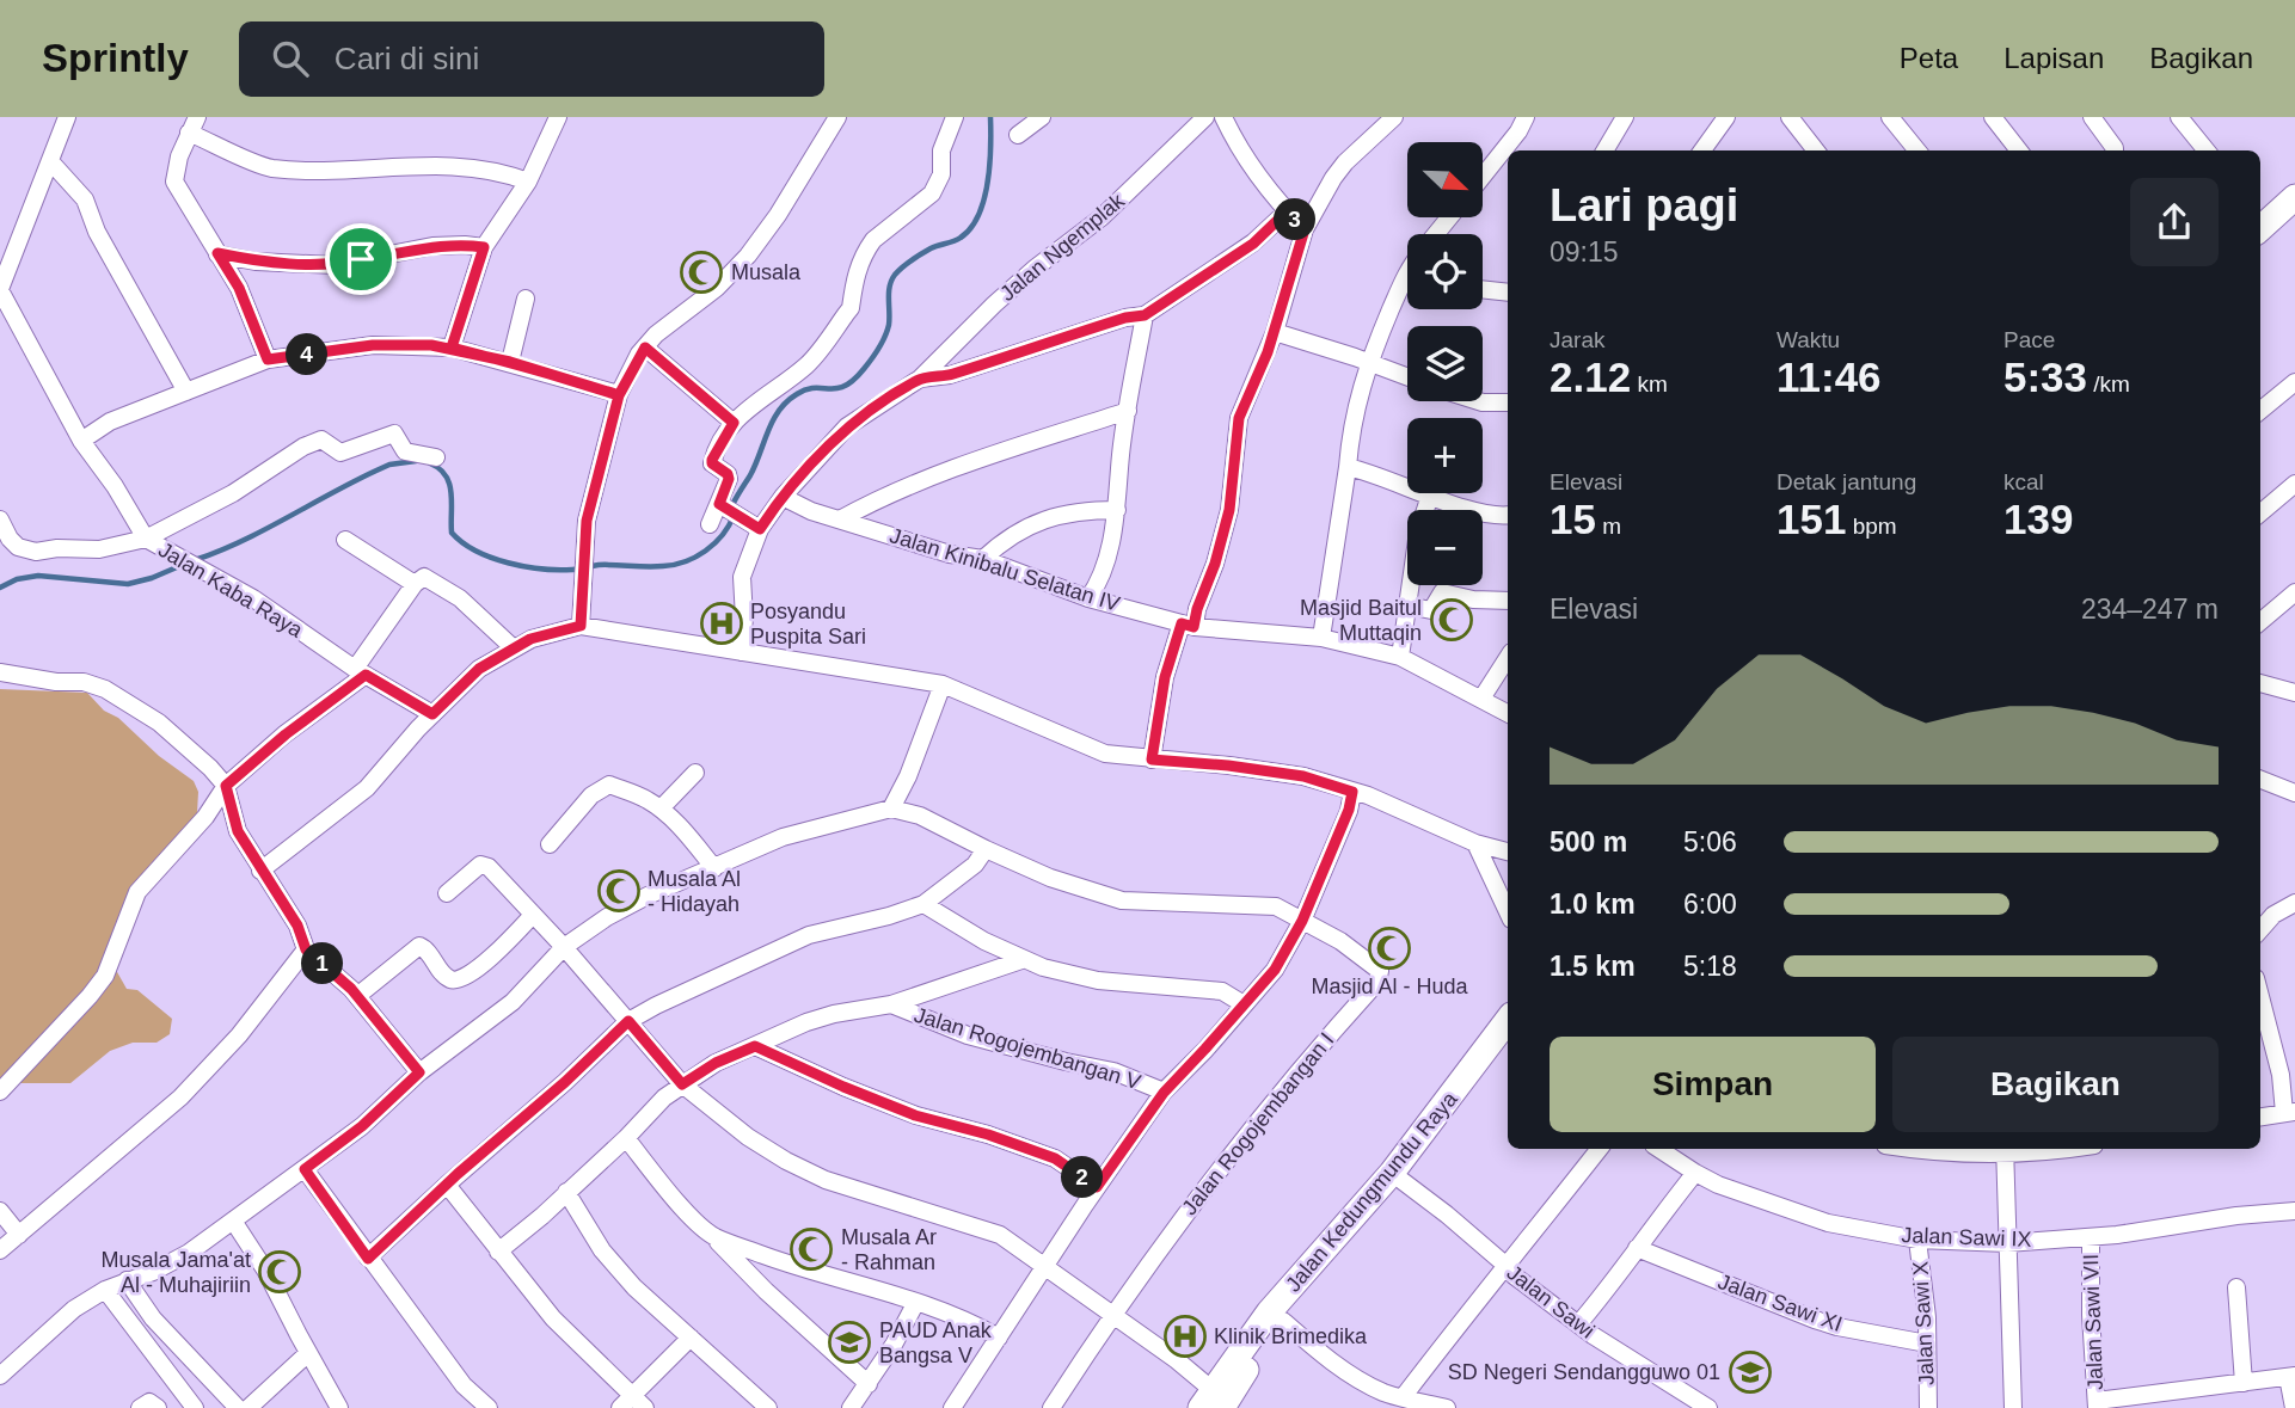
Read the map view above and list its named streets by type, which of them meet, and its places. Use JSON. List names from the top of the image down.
{
  "streets": {
    "main road": ["Jalan Kedungmundu Raya"],
    "street": [
      "Jalan Ngemplak",
      "Jalan Kinibalu Selatan IV",
      "Jalan Kaba Raya",
      "Jalan Rogojembangan V",
      "Jalan Rogojembangan I",
      "Jalan Sawi IX",
      "Jalan Sawi",
      "Jalan Sawi XI",
      "Jalan Sawi VII",
      "Jalan Sawi X"
    ]
  },
  "crossings": [
    ["Jalan Ngemplak", "Jalan Kinibalu Selatan IV"],
    ["Jalan Kedungmundu Raya", "Jalan Sawi"],
    ["Jalan Sawi IX", "Jalan Sawi VII"],
    ["Jalan Sawi IX", "Jalan Sawi X"],
    ["Jalan Sawi XI", "Jalan Sawi X"]
  ],
  "places": {
    "mosque": [
      "Musala",
      "Masjid Baitul Muttaqin",
      "Musala Al - Hidayah",
      "Masjid Al - Huda",
      "Musala Ar - Rahman",
      "Musala Jama'at Al - Muhajiriin"
    ],
    "hospital": ["Posyandu Puspita Sari", "Klinik Brimedika"],
    "school or university": ["PAUD Anak Bangsa V", "SD Negeri Sendangguwo 01"]
  },
  "north": "bottom right",
  "page": {
    "header": "Sprintly",
    "search": "Cari di sini",
    "nav": ["Peta", "Lapisan", "Bagikan"],
    "map_buttons": ["+", "−"],
    "heading": ["Lari pagi", "09:15"],
    "pins": [
      "3",
      "4",
      "1",
      "2"
    ],
    "stats": [
      ["Jarak", "2.12 km"],
      ["Waktu", "11:46"],
      ["Pace", "5:33 /km"],
      ["Elevasi", "15 m"],
      ["Detak jantung", "151 bpm"],
      ["kcal", "139"]
    ],
    "chart": ["Elevasi", "234–247 m"],
    "list": [
      {
        "name": "500 m",
        "note": "5:06"
      },
      {
        "name": "1.0 km",
        "note": "6:00"
      },
      {
        "name": "1.5 km",
        "note": "5:18"
      }
    ],
    "buttons": ["Simpan", "Bagikan"]
  }
}
